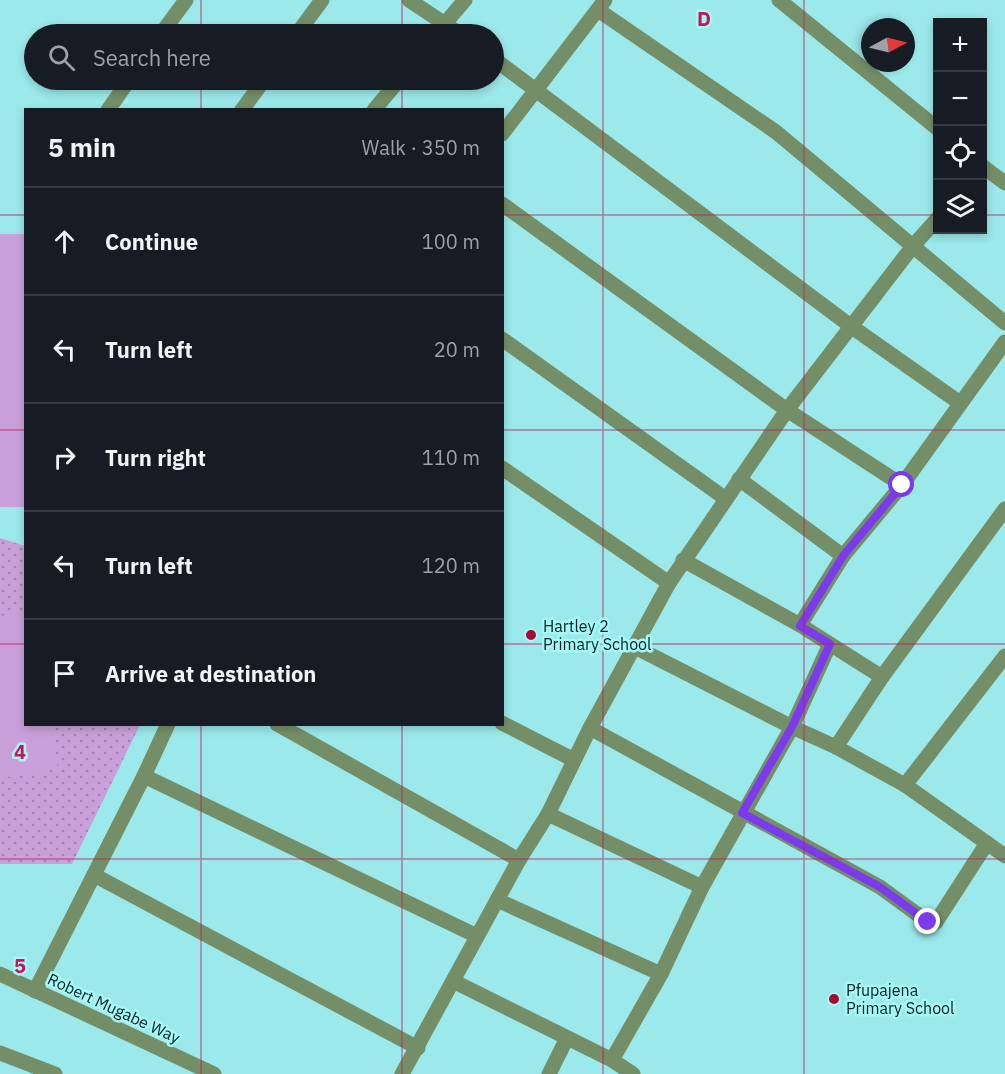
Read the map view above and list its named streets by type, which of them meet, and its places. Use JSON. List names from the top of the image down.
{
  "streets": {
    "street": ["Robert Mugabe Way"]
  },
  "places": ["Hartley 2 Primary School", "Pfupajena Primary School"],
  "north": "right",
  "page": {
    "map_buttons": ["+", "−"],
    "search": "Search here",
    "heading": ["5 min", "Walk · 350 m"],
    "list": [
      ["Continue", "100 m"],
      ["Turn left", "20 m"],
      ["Turn right", "110 m"],
      ["Turn left", "120 m"],
      "Arrive at destination"
    ]
  },
  "grid": {
    "columns": ["D"],
    "rows": ["4", "5"]
  }
}
